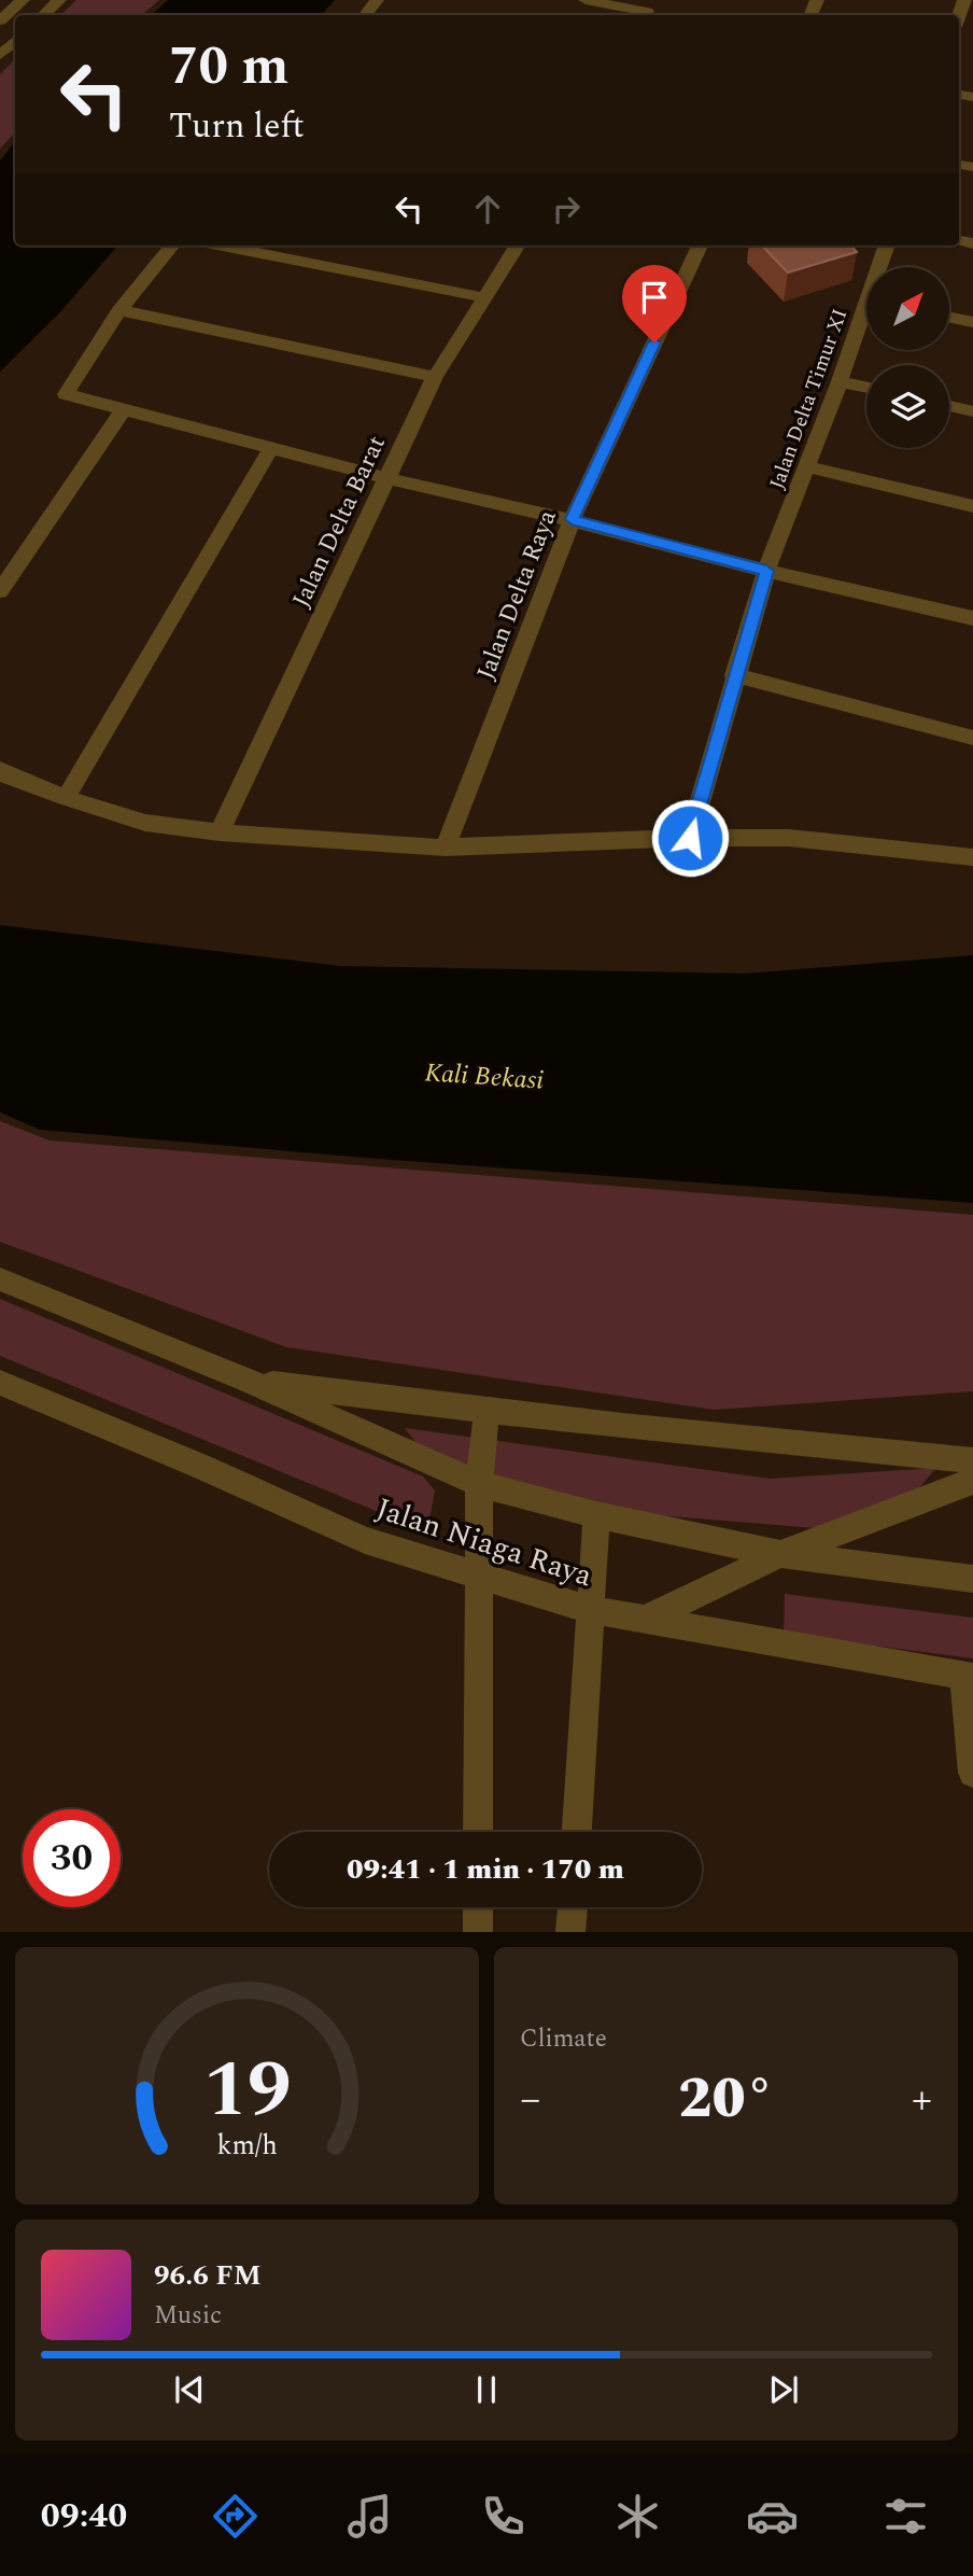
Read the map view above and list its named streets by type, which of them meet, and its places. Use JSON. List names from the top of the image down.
{
  "streets": {
    "street": [
      "Jalan Delta Timur XI",
      "Jalan Delta Barat",
      "Jalan Delta Raya",
      "Jalan Niaga Raya"
    ]
  },
  "water": ["Kali Bekasi"],
  "north": "top right",
  "page": {
    "turn": ["70 m", "Turn left"],
    "limit": "30",
    "trip": "09:41 · 1 min · 170 m",
    "tile": "Climate",
    "heat": ["−", "20°", "+"],
    "song": ["96.6 FM", "Music"],
    "tabs": "09:40",
    "gauge": ["19", "km/h"]
  }
}
